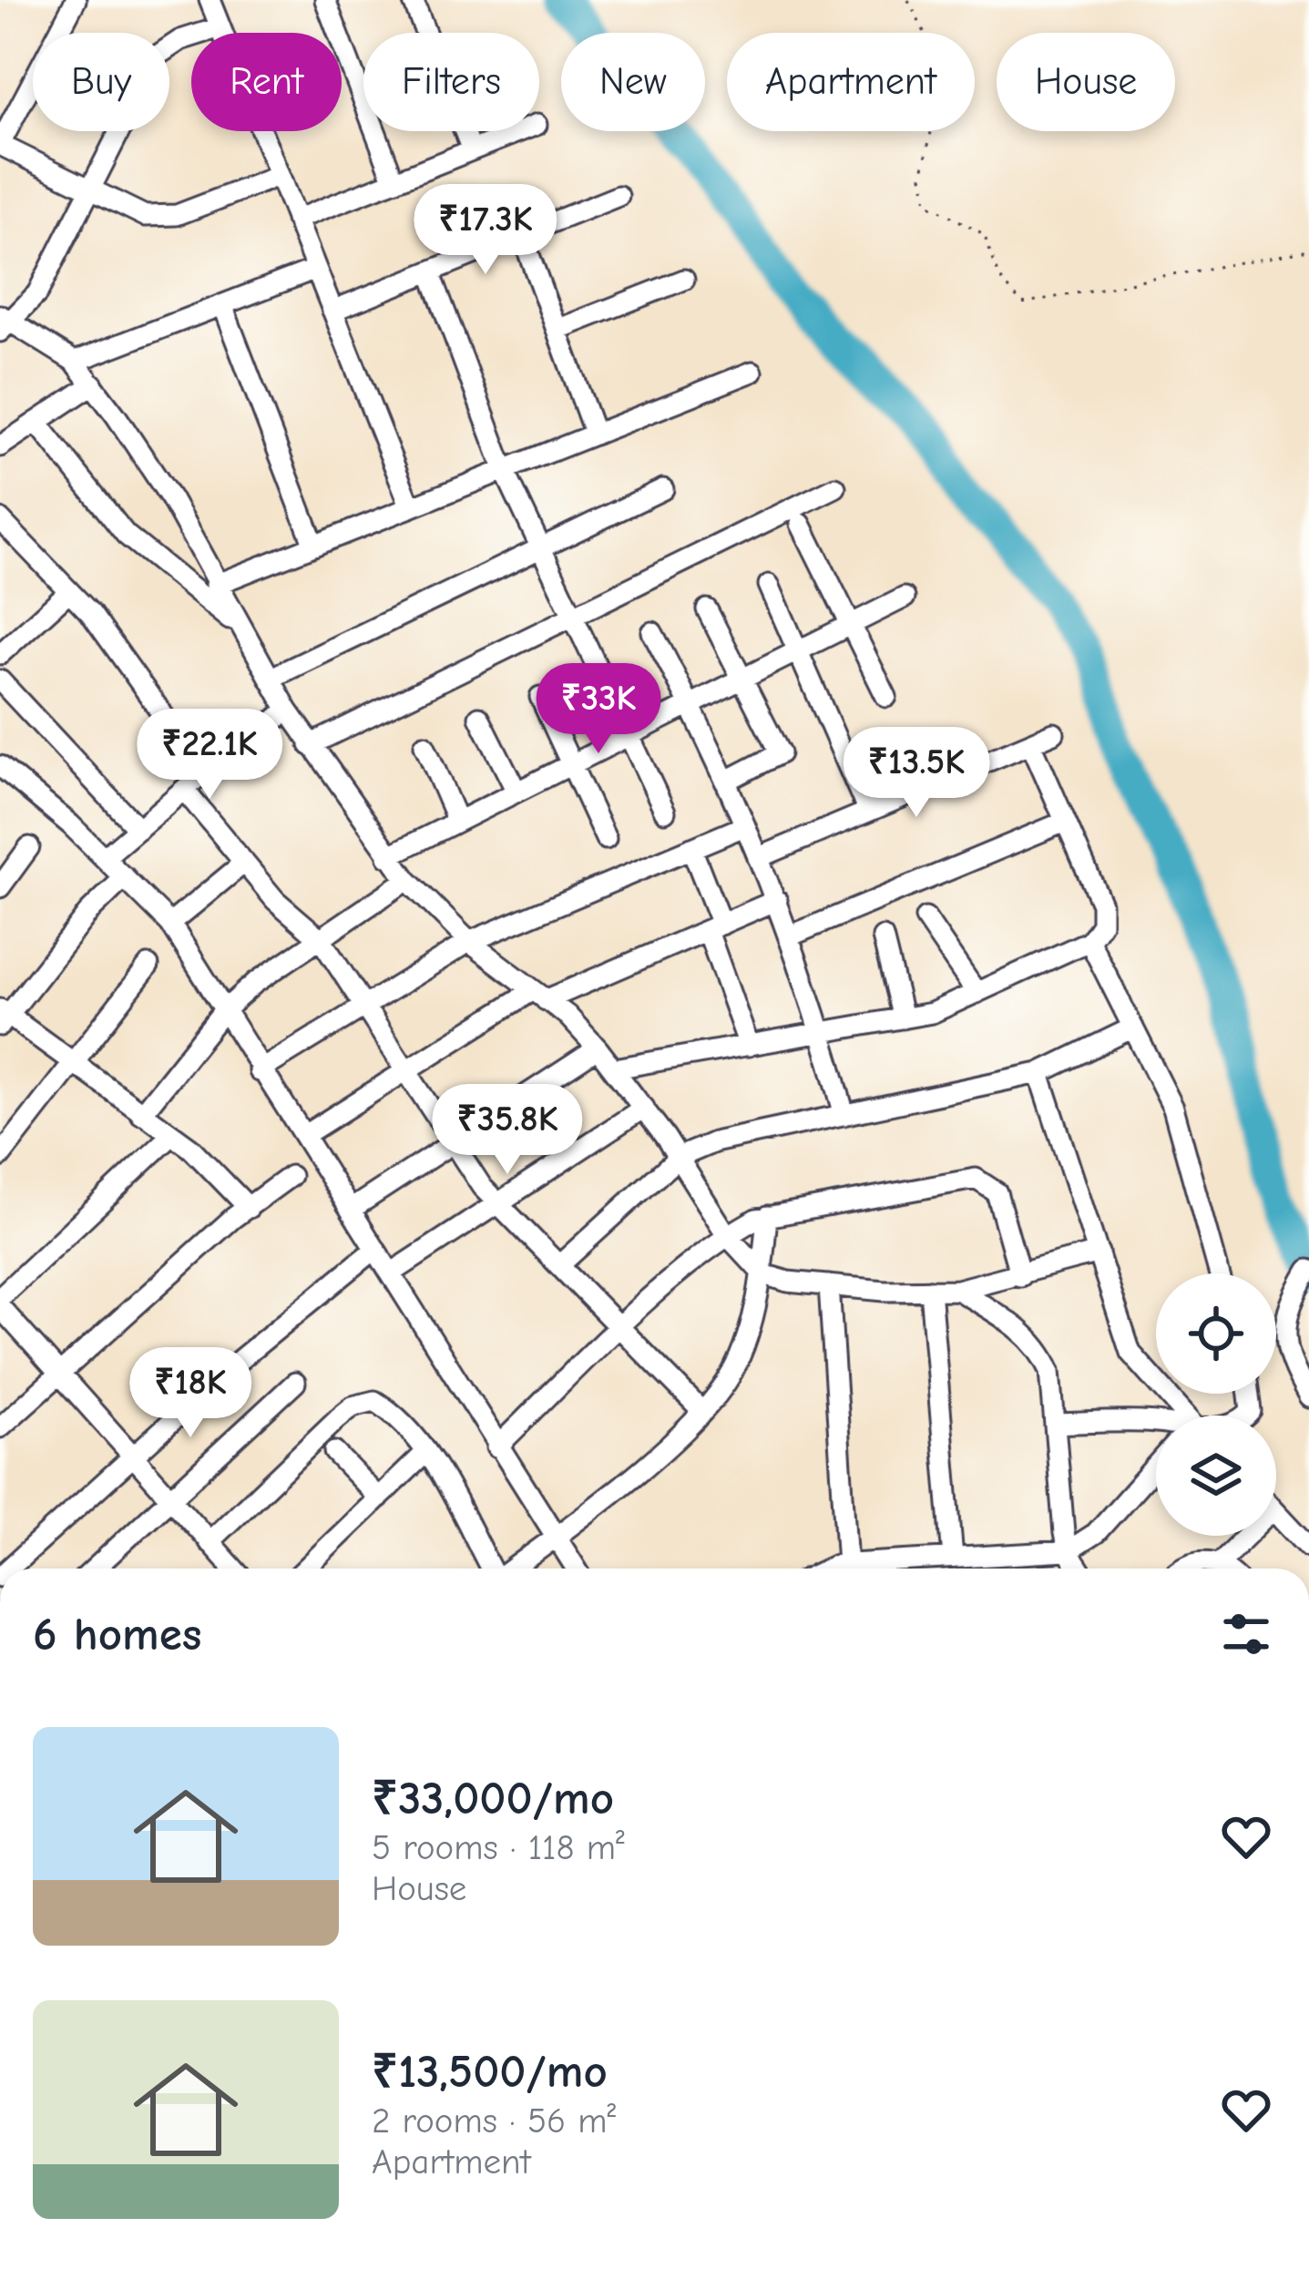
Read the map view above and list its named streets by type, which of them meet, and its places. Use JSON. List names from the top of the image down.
{
  "page": {
    "chip": [
      "Buy",
      "Rent",
      "Filters",
      "New",
      "Apartment",
      "House"
    ],
    "price": [
      "₹17.3K",
      "₹33K",
      "₹22.1K",
      "₹13.5K",
      "₹35.8K",
      "₹18K"
    ],
    "heading": "6 homes",
    "list": [
      {
        "name": "₹33,000/mo",
        "note": "5 rooms · 118 m² · House"
      },
      {
        "name": "₹13,500/mo",
        "note": "2 rooms · 56 m² · Apartment"
      }
    ]
  }
}
